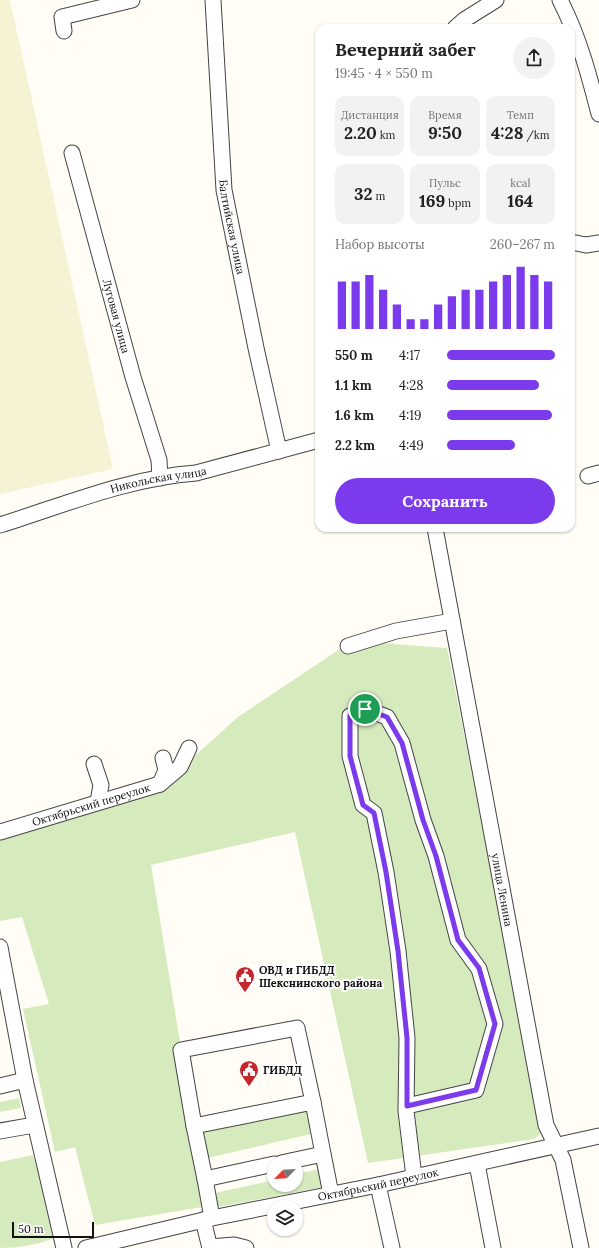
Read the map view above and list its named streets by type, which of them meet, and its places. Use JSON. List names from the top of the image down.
{
  "streets": {
    "street": [
      "Балтийская улица",
      "Луговая улица",
      "Никольская улица",
      "Октябрьский переулок",
      "улица Ленина"
    ]
  },
  "crossings": [
    ["Балтийская улица", "Никольская улица"],
    ["Луговая улица", "Никольская улица"],
    ["Октябрьский переулок", "улица Ленина"]
  ],
  "places": {
    "public building": ["ОВД и ГИБДД Шекснинского района", "ГИБДД"]
  },
  "scale_bar": "50 m",
  "north": "bottom left",
  "page": {
    "heading": ["Вечерний забег", "19:45 · 4 × 550 m"],
    "stats": [
      ["Дистанция", "2.20 km"],
      ["Время", "9:50"],
      ["Темп", "4:28 /km"],
      ["32 m"],
      ["Пульс", "169 bpm"],
      ["kcal", "164"]
    ],
    "chart": ["Набор высоты", "260–267 m"],
    "list": [
      {
        "name": "550 m",
        "note": "4:17"
      },
      {
        "name": "1.1 km",
        "note": "4:28"
      },
      {
        "name": "1.6 km",
        "note": "4:19"
      },
      {
        "name": "2.2 km",
        "note": "4:49"
      }
    ],
    "buttons": "Сохранить",
    "scale": "50 m"
  }
}
